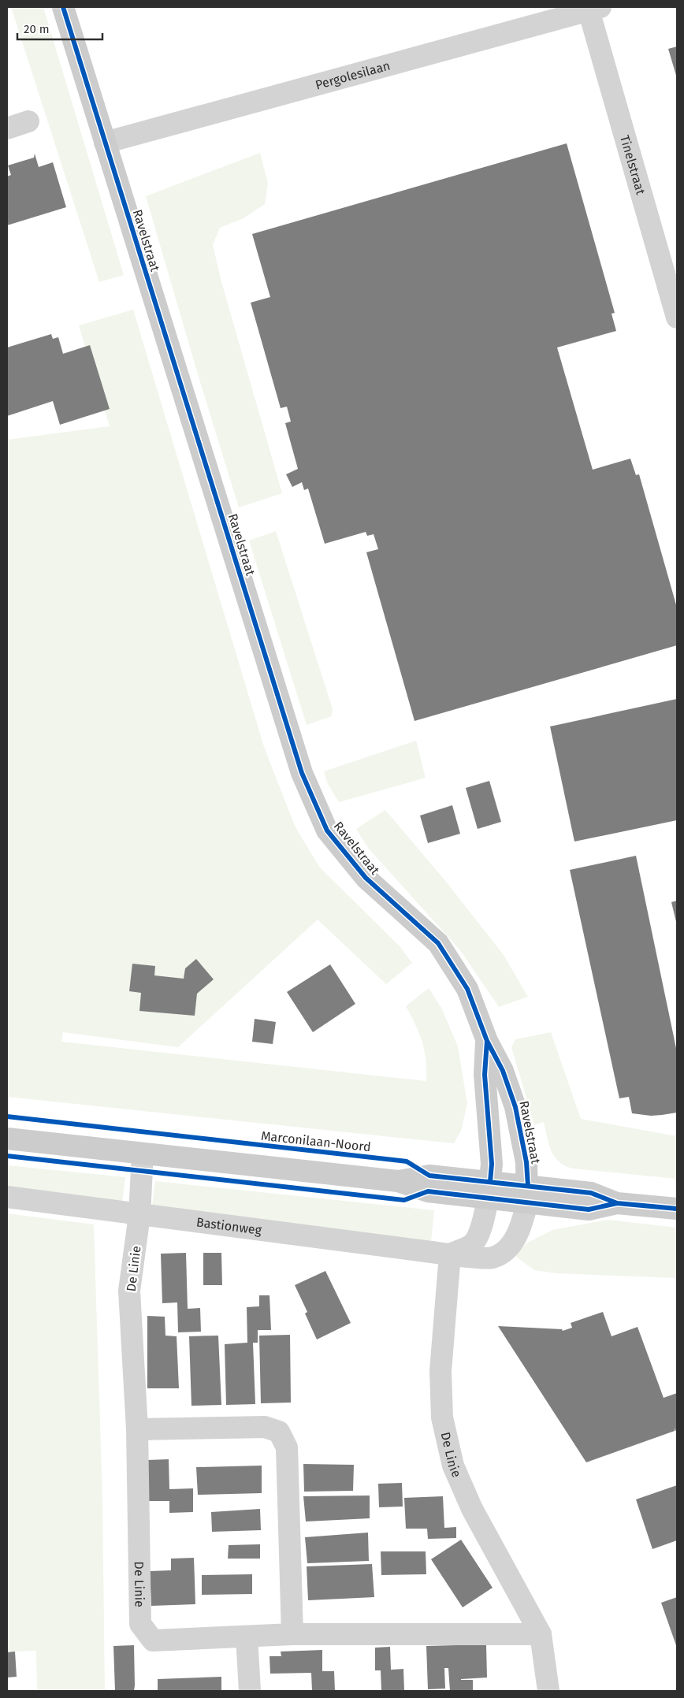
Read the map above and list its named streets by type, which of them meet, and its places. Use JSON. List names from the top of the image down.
{
  "streets": {
    "street": [
      "Pergolesilaan",
      "Tinelstraat",
      "Ravelstraat",
      "Bastionweg",
      "De Linie"
    ],
    "cycle path": ["Marconilaan-Noord"]
  },
  "crossings": [
    ["Pergolesilaan", "Tinelstraat"],
    ["Pergolesilaan", "Ravelstraat"],
    ["Ravelstraat", "Bastionweg"],
    ["Bastionweg", "De Linie"]
  ],
  "scale_bar": "20 m"
}
